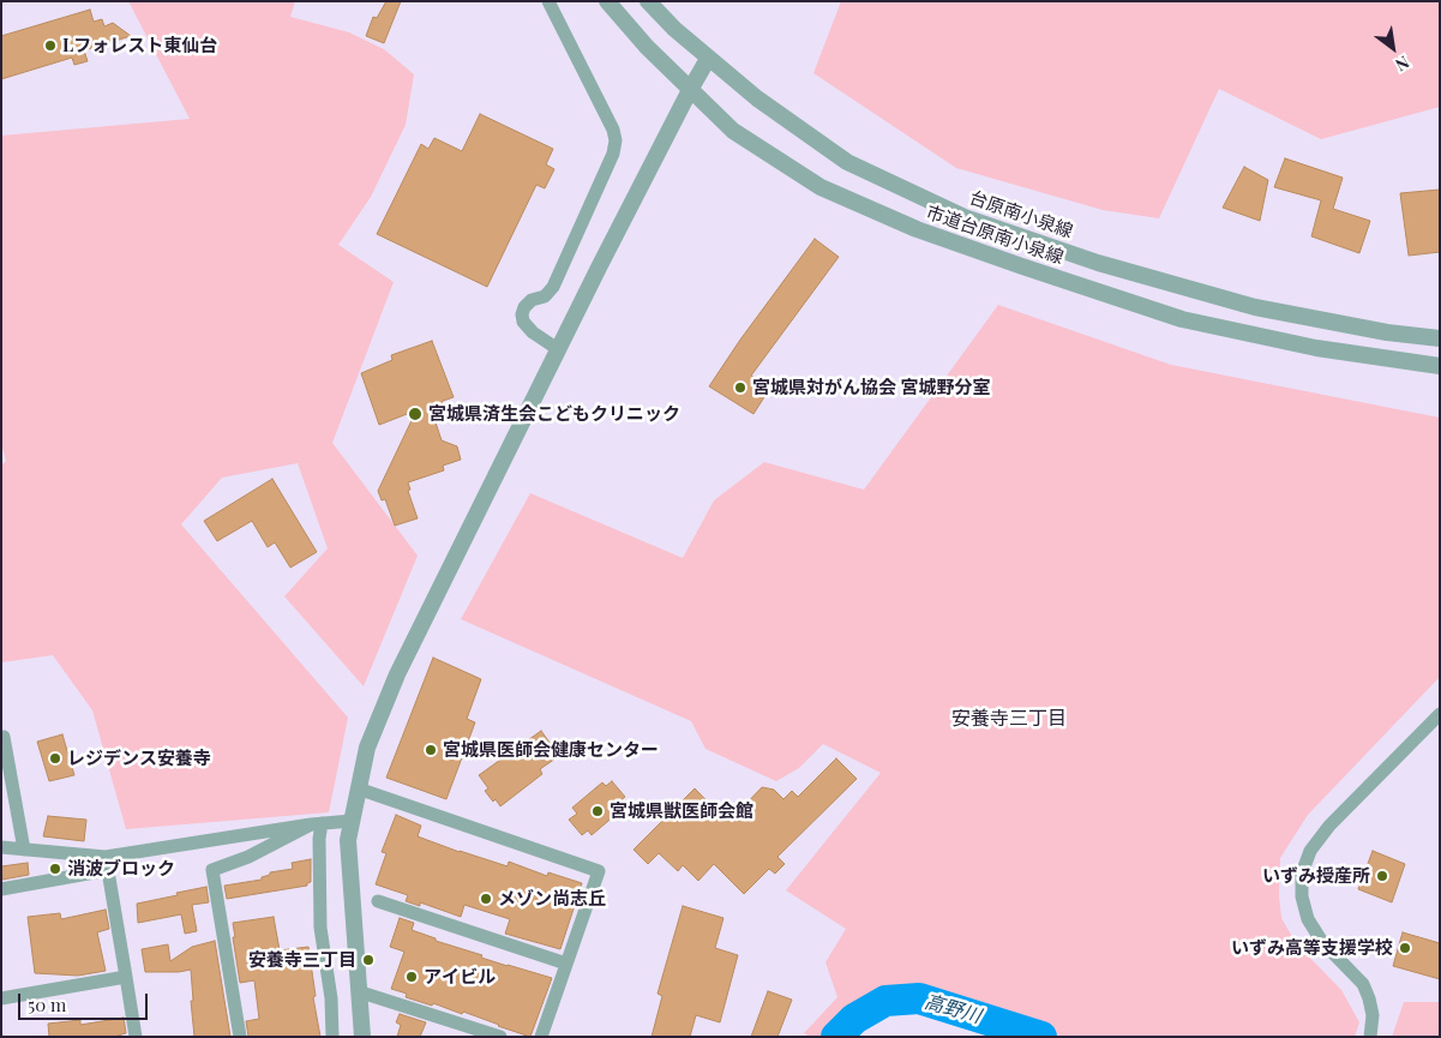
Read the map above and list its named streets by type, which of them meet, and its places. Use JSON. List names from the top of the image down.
{
  "streets": {
    "street": ["台原南小泉線", "市道台原南小泉線"]
  },
  "districts": ["安養寺三丁目"],
  "water": ["高野川"],
  "places": [
    "Lフォレスト東仙台",
    "宮城県対がん協会 宮城野分室",
    "宮城県済生会こどもクリニック",
    "宮城県医師会健康センター",
    "レジデンス安養寺",
    "宮城県獣医師会館",
    "消波ブロック",
    "いずみ授産所",
    "メゾン尚志丘",
    "いずみ高等支援学校",
    "安養寺三丁目",
    "アイビル"
  ],
  "scale_bar": "50 m",
  "north": "bottom right"
}
